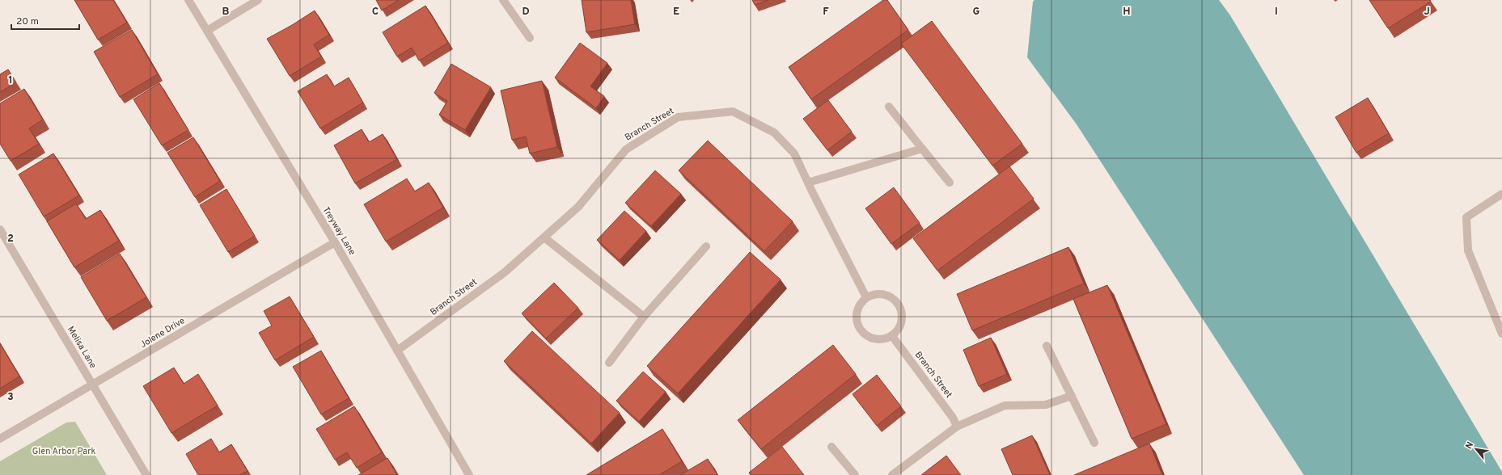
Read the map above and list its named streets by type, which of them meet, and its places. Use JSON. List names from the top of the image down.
{
  "streets": {
    "street": [
      "Branch Street",
      "Treyway Lane",
      "Jolene Drive",
      "Melisa Lane"
    ]
  },
  "crossings": [
    ["Branch Street", "Treyway Lane"],
    ["Treyway Lane", "Jolene Drive"],
    ["Jolene Drive", "Melisa Lane"]
  ],
  "parks": ["Glen Arbor Park"],
  "scale_bar": "20 m",
  "north": "top left",
  "grid": {
    "columns": [
      "B",
      "C",
      "D",
      "E",
      "F",
      "G",
      "H",
      "I",
      "J"
    ],
    "rows": ["1", "2", "3"]
  }
}
